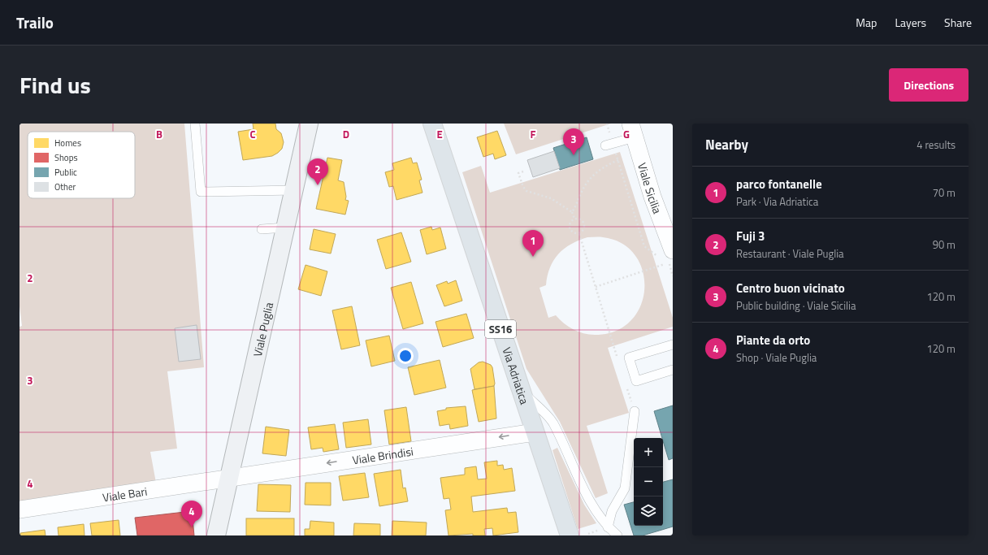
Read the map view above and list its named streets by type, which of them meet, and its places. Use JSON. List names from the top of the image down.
{
  "streets": {
    "main road": ["Viale Puglia", "SS16", "Via Adriatica"],
    "street": ["Viale Sicilia", "Viale Brindisi", "Viale Bari"]
  },
  "crossings": [
    ["Viale Puglia", "Viale Brindisi"],
    ["Viale Puglia", "Viale Bari"],
    ["Via Adriatica", "Viale Brindisi"],
    ["Viale Brindisi", "Viale Bari"]
  ],
  "one_way": ["Viale Brindisi"],
  "legend": [
    "Homes",
    "Shops",
    "Public",
    "Other"
  ],
  "page": {
    "header": "Trailo",
    "nav": ["Map", "Layers", "Share"],
    "title": "Find us",
    "buttons": "Directions",
    "heading": ["Nearby", "4 results"],
    "pins": [
      "3",
      "2",
      "1",
      "4"
    ],
    "list": [
      {
        "mark": "1",
        "name": "parco fontanelle",
        "note": "Park · Via Adriatica",
        "value": "70 m"
      },
      {
        "mark": "2",
        "name": "Fuji 3",
        "note": "Restaurant · Viale Puglia",
        "value": "90 m"
      },
      {
        "mark": "3",
        "name": "Centro buon vicinato",
        "note": "Public building · Viale Sicilia",
        "value": "120 m"
      },
      {
        "mark": "4",
        "name": "Piante da orto",
        "note": "Shop · Viale Puglia",
        "value": "120 m"
      }
    ],
    "map_buttons": ["+", "−"]
  },
  "grid": {
    "columns": [
      "B",
      "C",
      "D",
      "E",
      "F",
      "G"
    ],
    "rows": ["2", "3", "4"]
  }
}
